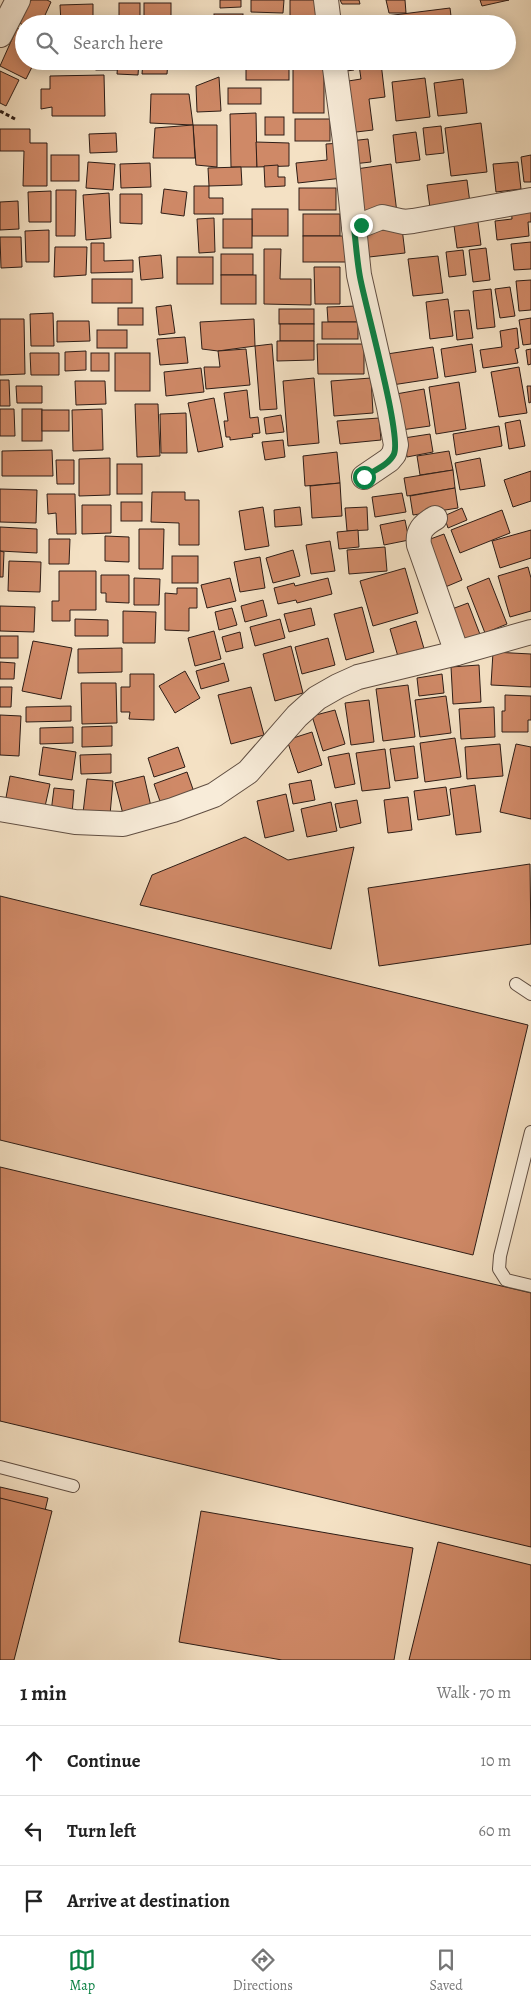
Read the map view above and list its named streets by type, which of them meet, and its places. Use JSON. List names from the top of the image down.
{
  "page": {
    "search": "Search here",
    "heading": ["1 min", "Walk · 70 m"],
    "list": [
      ["Continue", "10 m"],
      ["Turn left", "60 m"],
      "Arrive at destination"
    ],
    "nav": ["Map", "Directions", "Saved"]
  }
}
